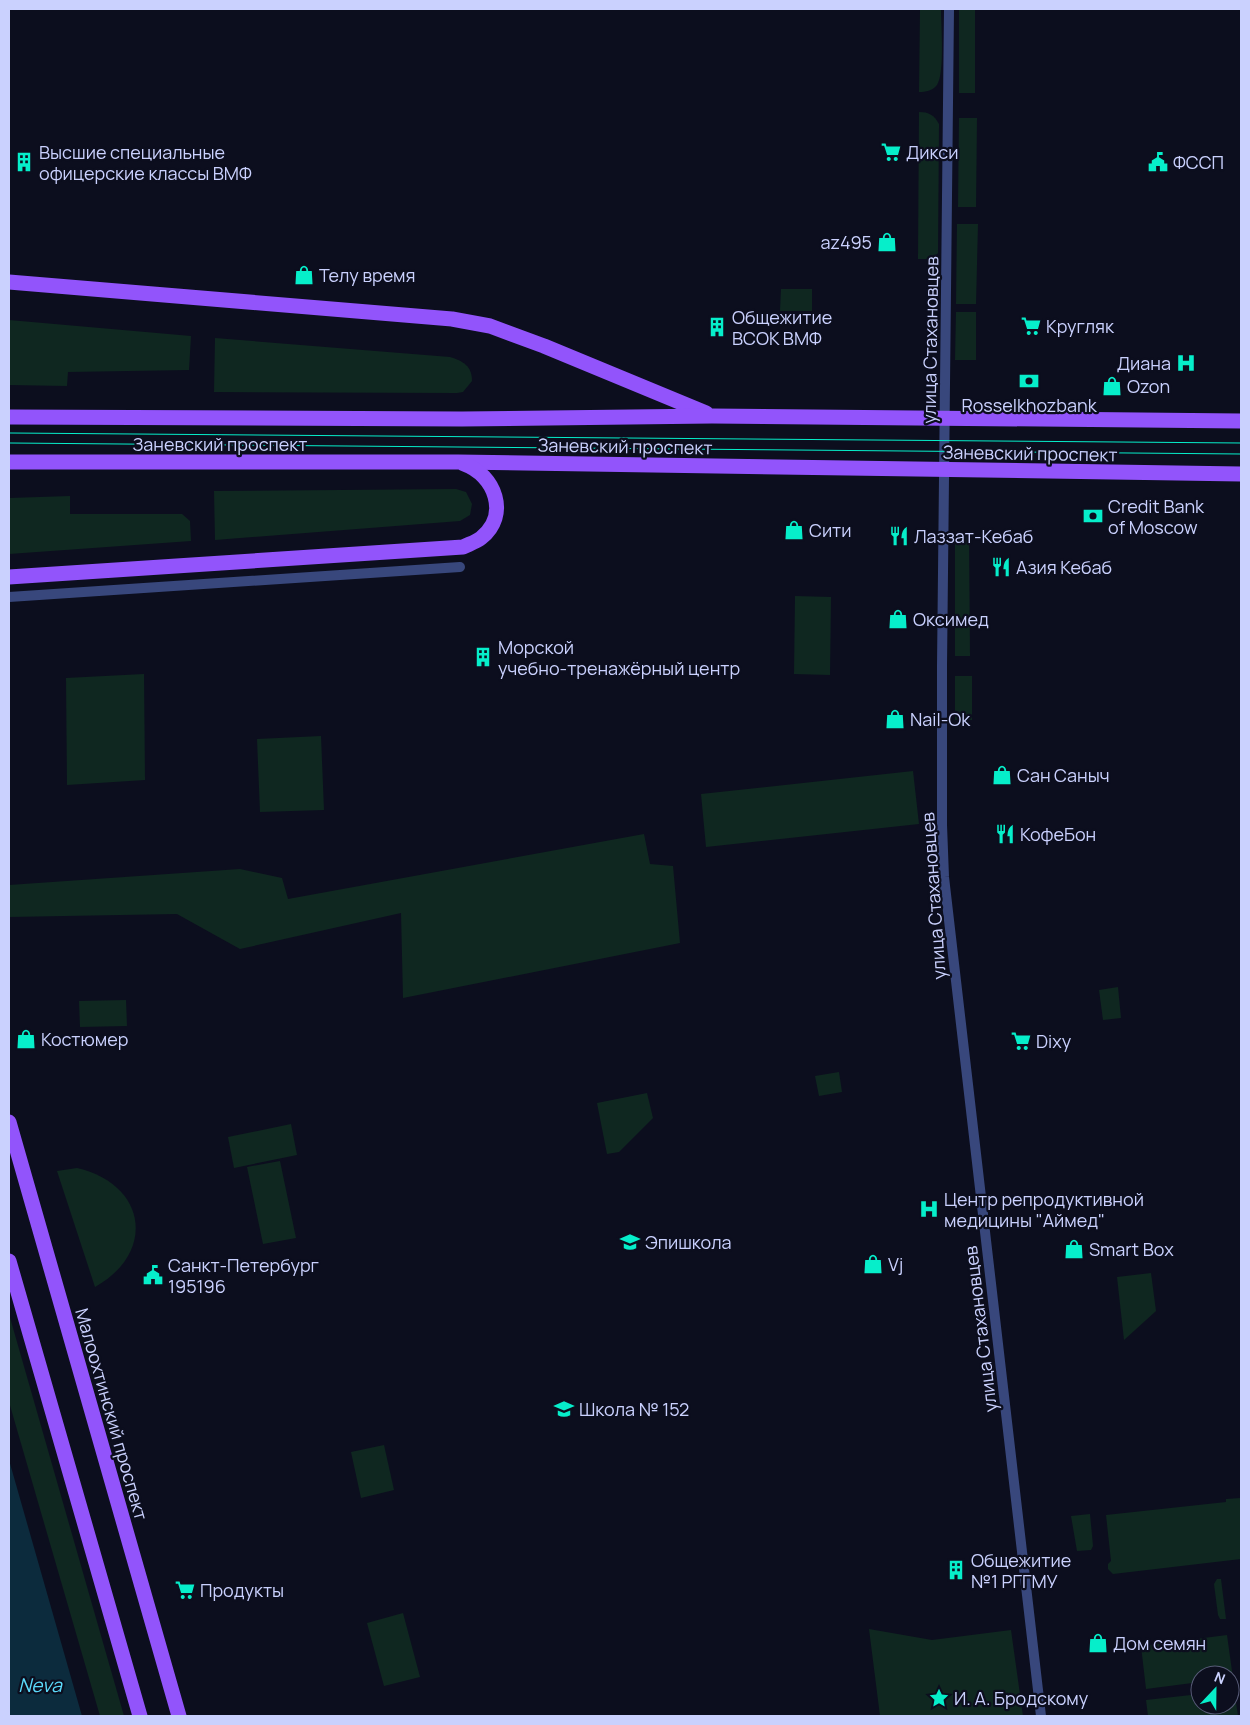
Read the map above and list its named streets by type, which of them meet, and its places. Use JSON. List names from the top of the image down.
{
  "streets": {
    "main road": ["Заневский проспект", "Малоохтинский проспект"],
    "street": ["улица Стахановцев"]
  },
  "crossings": [
    ["улица Стахановцев", "Заневский проспект"]
  ],
  "water": ["Neva"],
  "places": {
    "supermarket": [
      "Дикси",
      "Кругляк",
      "Dixy",
      "Продукты"
    ],
    "building": [
      "Высшие специальные офицерские классы ВМФ",
      "Общежитие ВСОК ВМФ",
      "Морской учебно-тренажёрный центр",
      "Общежитие №1 РГГМУ"
    ],
    "public building": ["ФССП", "Санкт-Петербург 195196"],
    "shop": [
      "az495",
      "Телу время",
      "Ozon",
      "Сити",
      "Оксимед",
      "Nail-Ok",
      "Сан Саныч",
      "Костюмер",
      "Smart Box",
      "Vj",
      "Дом семян"
    ],
    "hospital": ["Диана", "Центр репродуктивной медицины \"Аймед\""],
    "bank": ["Rosselkhozbank", "Credit Bank of Moscow"],
    "restaurant": ["Лаззат-Кебаб", "Азия Кебаб", "КофеБон"],
    "school or university": ["Эпишкола", "Школа № 152"],
    "place": ["И. А. Бродскому"]
  },
  "north": "top"
}
